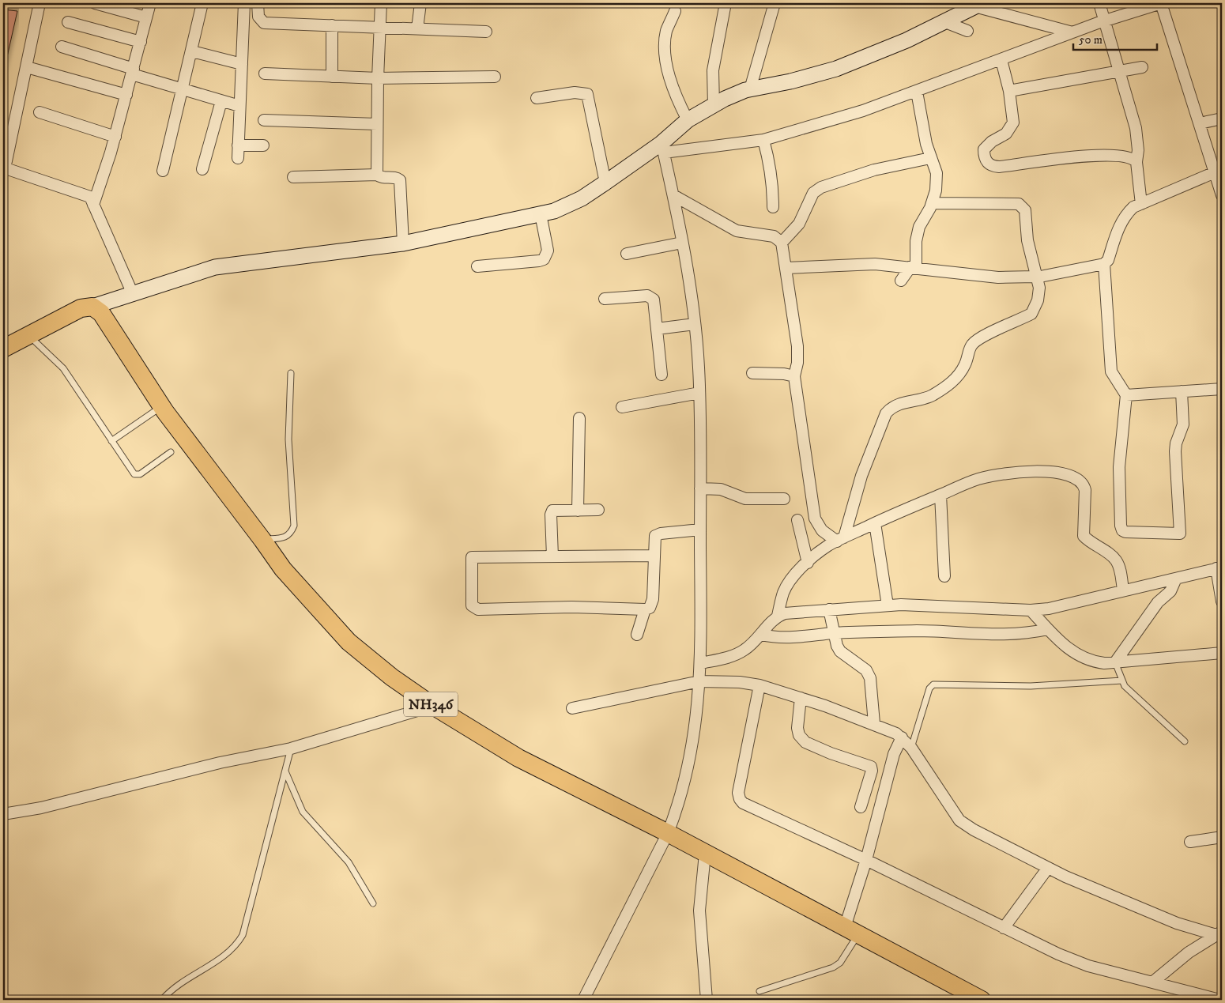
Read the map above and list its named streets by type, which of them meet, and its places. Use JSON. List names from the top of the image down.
{
  "streets": {
    "highway": ["NH346"]
  },
  "scale_bar": "50 m"
}
